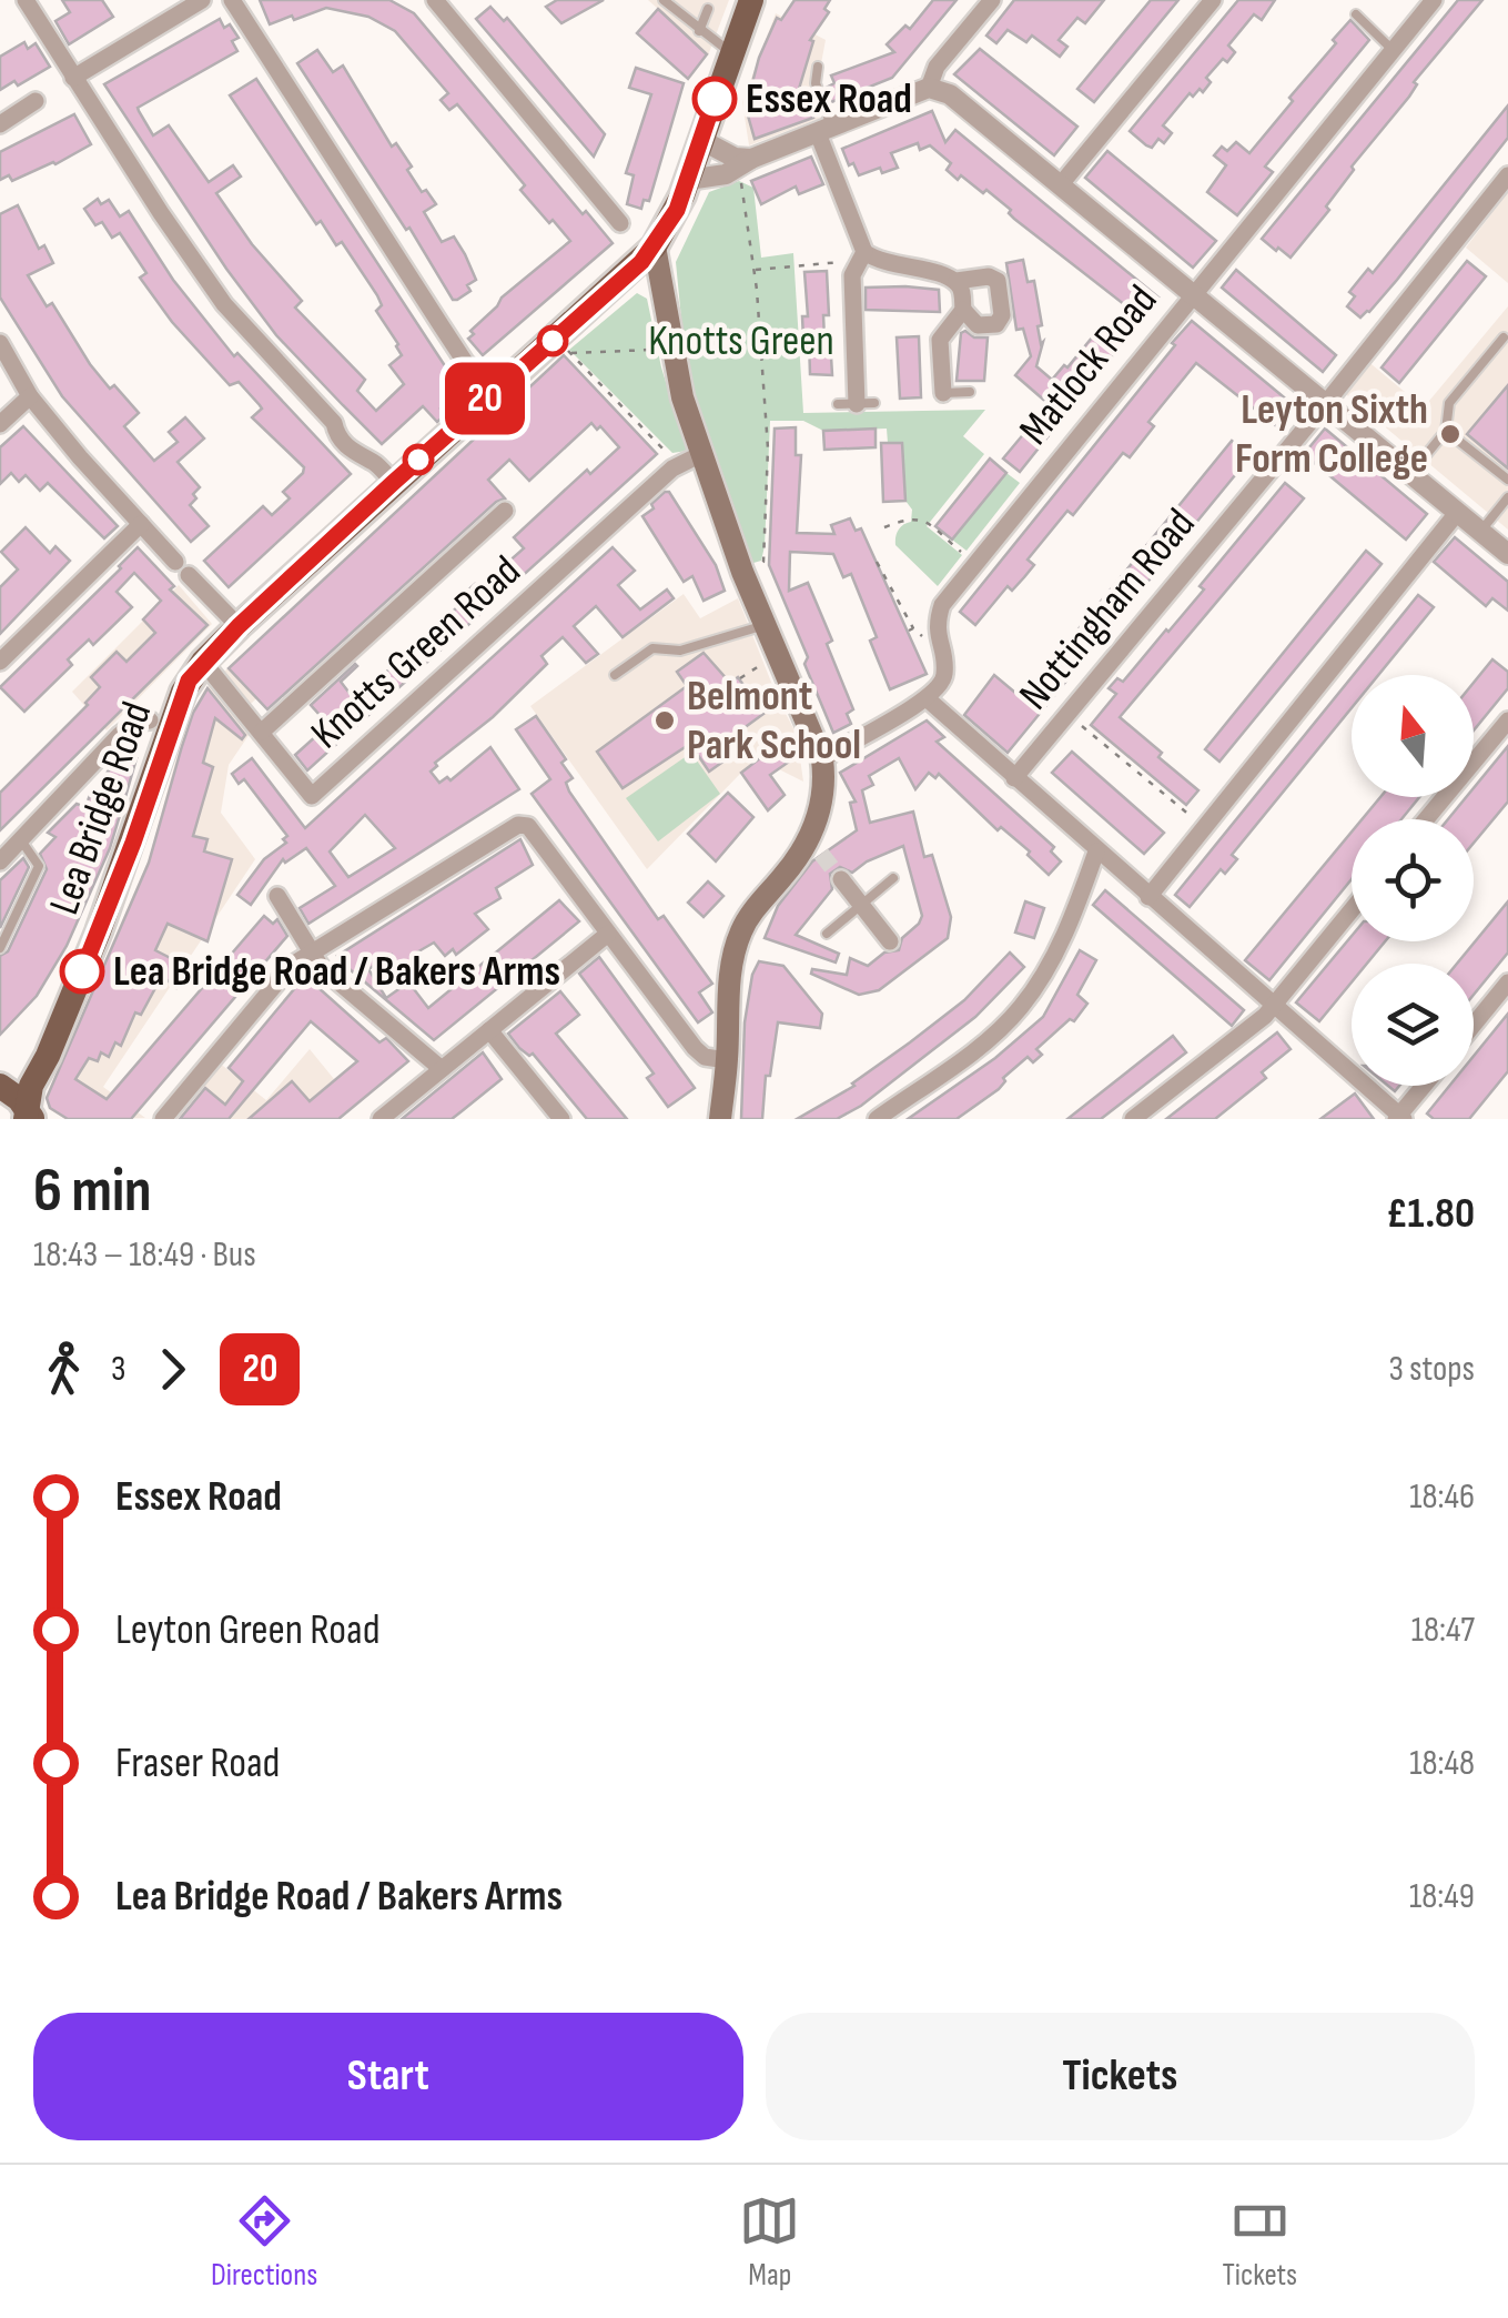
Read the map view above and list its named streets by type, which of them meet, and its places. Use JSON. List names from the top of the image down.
{
  "streets": {
    "main road": ["Lea Bridge Road"],
    "street": ["Matlock Road", "Nottingham Road", "Knotts Green Road"]
  },
  "crossings": [
    ["Knotts Green Road", "Lea Bridge Road"]
  ],
  "parks": ["Knotts Green"],
  "places": [
    "Essex Road",
    "Leyton Sixth Form College",
    "Belmont Park School",
    "Lea Bridge Road / Bakers Arms"
  ],
  "lines": ["bus line 20"],
  "north": "top",
  "page": {
    "on_map": "20",
    "heading": ["6 min", "18:43 – 18:49 · Bus", "£1.80"],
    "legs": ["3", "20", "3 stops"],
    "list": [
      {
        "name": "Essex Road",
        "value": "18:46"
      },
      {
        "name": "Leyton Green Road",
        "value": "18:47"
      },
      {
        "name": "Fraser Road",
        "value": "18:48"
      },
      {
        "name": "Lea Bridge Road / Bakers Arms",
        "value": "18:49"
      }
    ],
    "buttons": ["Start", "Tickets"],
    "tabs": ["Directions", "Map", "Tickets"]
  }
}
